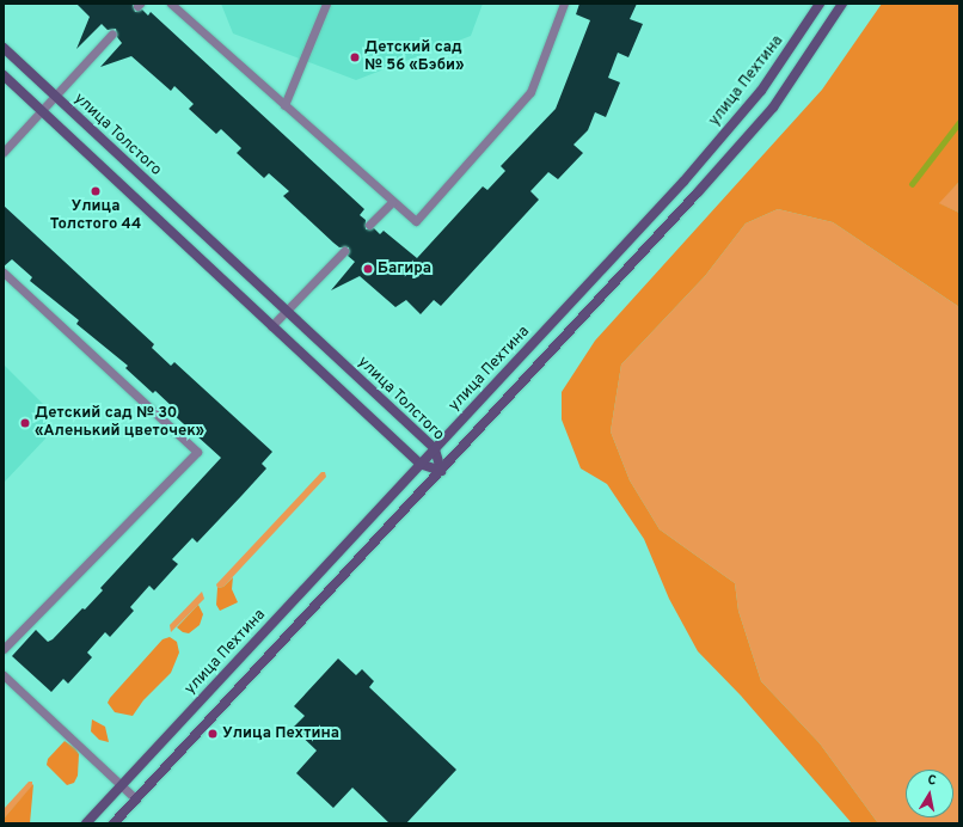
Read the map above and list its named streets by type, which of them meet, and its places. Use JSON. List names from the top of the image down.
{
  "streets": {
    "street": ["улица Пехтина", "улица Толстого"]
  },
  "crossings": [
    ["улица Пехтина", "улица Толстого"]
  ],
  "places": [
    "Детский сад № 56 «Бэби»",
    "Улица Толстого 44",
    "Багира",
    "Детский сад № 30 «Аленький цветочек»",
    "Улица Пехтина"
  ],
  "north": "top"
}
